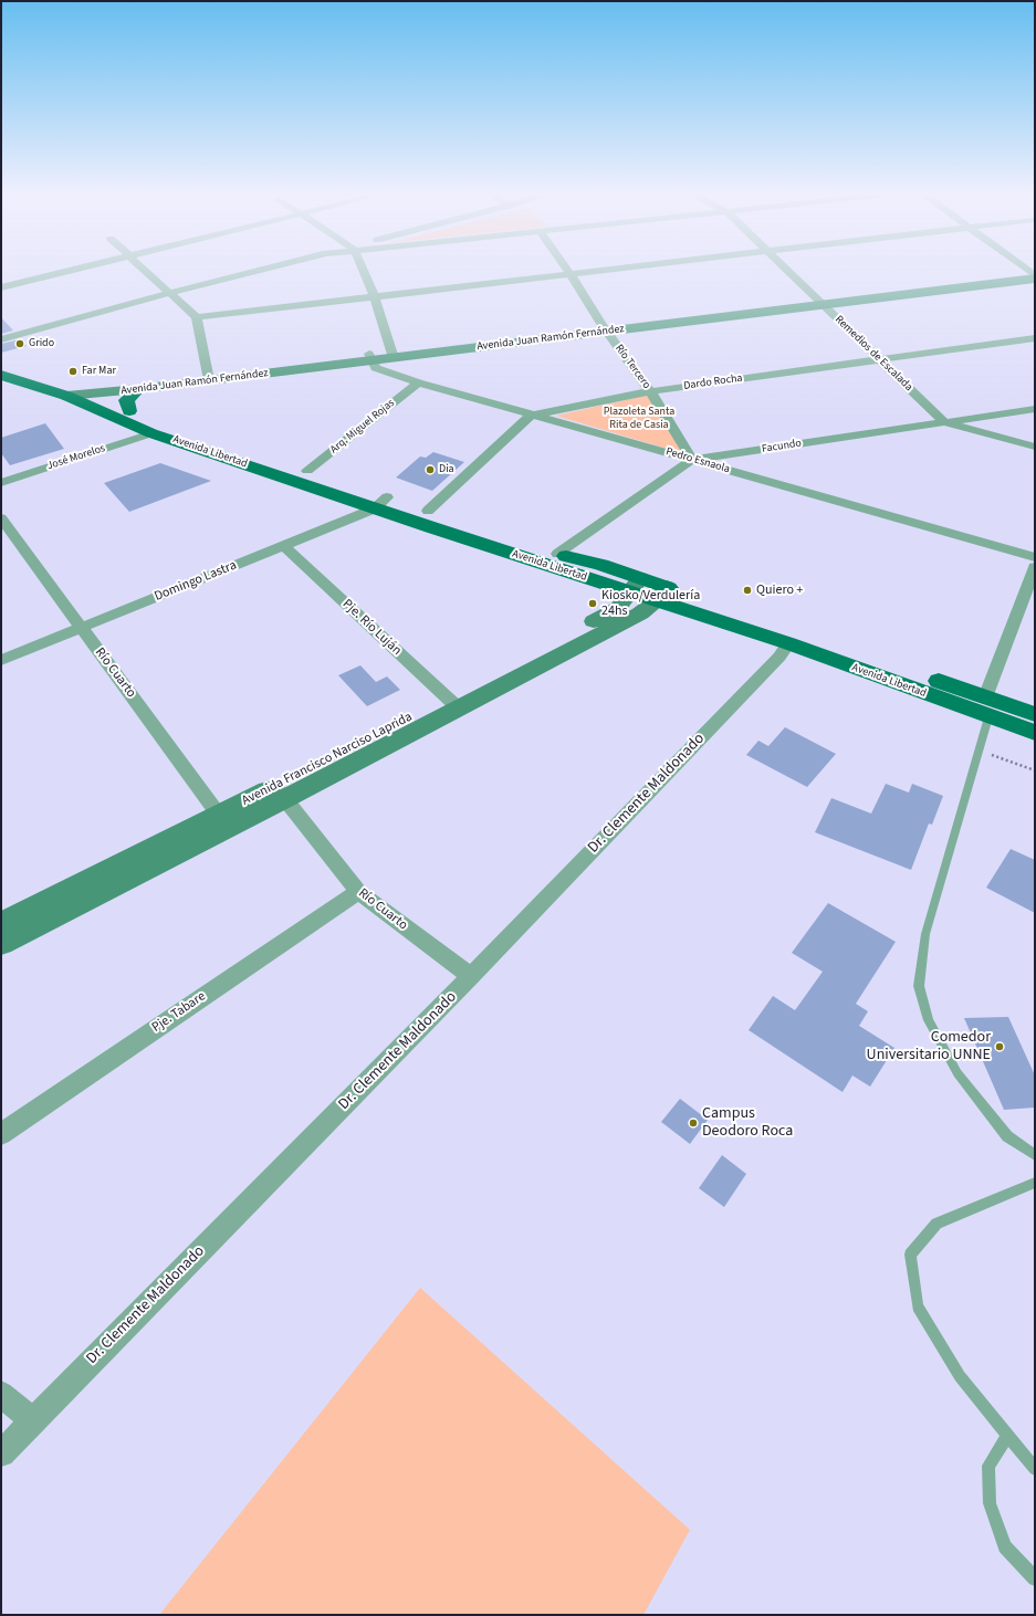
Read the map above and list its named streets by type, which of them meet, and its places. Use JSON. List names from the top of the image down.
{
  "streets": {
    "main road": ["Avenida Juan Ramón Fernández", "Avenida Libertad", "Avenida Francisco Narciso Laprida"],
    "street": [
      "Remedios de Escalada",
      "Río Tercero",
      "Dardo Rocha",
      "Arq. Miguel Rojas",
      "Facundo",
      "José Morelos",
      "Pedro Esnaola",
      "Domingo Lastra",
      "Pje. Río Luján",
      "Río Cuarto",
      "Dr. Clemente Maldonado",
      "Pje. Tabare"
    ]
  },
  "crossings": [
    ["Avenida Juan Ramón Fernández", "Remedios de Escalada"],
    ["Avenida Juan Ramón Fernández", "Río Tercero"],
    ["Avenida Juan Ramón Fernández", "Avenida Libertad"],
    ["Avenida Juan Ramón Fernández", "Pedro Esnaola"],
    ["Remedios de Escalada", "Dardo Rocha"],
    ["Remedios de Escalada", "Facundo"],
    ["Río Tercero", "Dardo Rocha"],
    ["Río Tercero", "Facundo"],
    ["Río Tercero", "Pedro Esnaola"],
    ["Dardo Rocha", "Pedro Esnaola"],
    ["Arq. Miguel Rojas", "Avenida Libertad"],
    ["Arq. Miguel Rojas", "Pedro Esnaola"],
    ["Facundo", "Avenida Libertad"],
    ["Facundo", "Pedro Esnaola"],
    ["Avenida Libertad", "José Morelos"],
    ["Avenida Libertad", "Domingo Lastra"],
    ["Avenida Libertad", "Avenida Francisco Narciso Laprida"],
    ["Avenida Libertad", "Dr. Clemente Maldonado"],
    ["Domingo Lastra", "Pje. Río Luján"],
    ["Domingo Lastra", "Río Cuarto"],
    ["Pje. Río Luján", "Avenida Francisco Narciso Laprida"],
    ["Río Cuarto", "Avenida Francisco Narciso Laprida"],
    ["Río Cuarto", "Dr. Clemente Maldonado"],
    ["Río Cuarto", "Pje. Tabare"]
  ],
  "parks": ["Plazoleta Santa Rita de Casia"],
  "places": [
    "Grido",
    "Far Mar",
    "Dia",
    "Quiero +",
    "Kiosko/Verdulería 24hs",
    "Comedor Universitario UNNE",
    "Campus Deodoro Roca"
  ]
}
